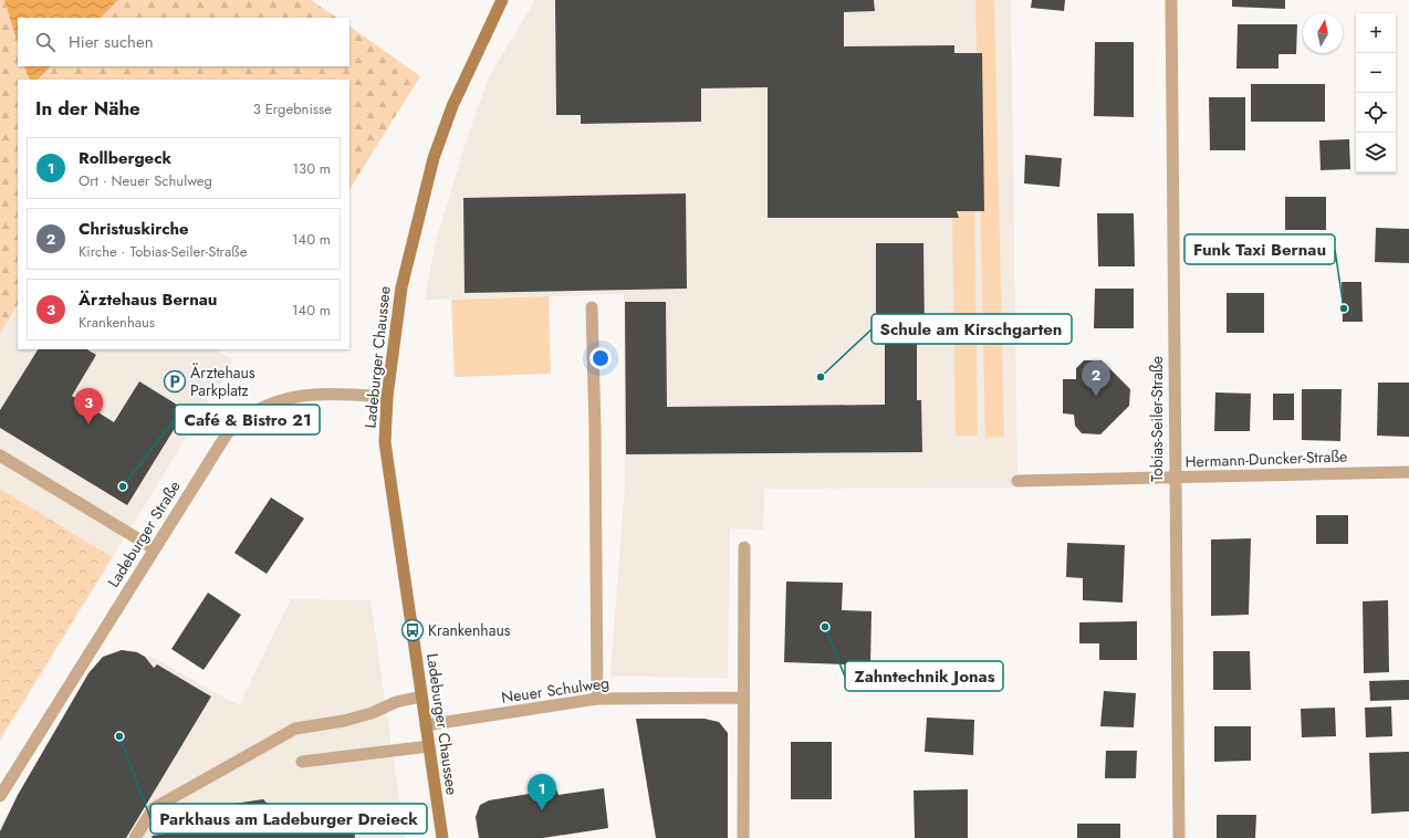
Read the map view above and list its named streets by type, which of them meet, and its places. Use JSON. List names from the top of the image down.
{
  "streets": {
    "main road": ["Ladeburger Chaussee"],
    "street": [
      "Tobias-Seiler-Straße",
      "Hermann-Duncker-Straße",
      "Ladeburger Straße",
      "Neuer Schulweg"
    ]
  },
  "crossings": [
    ["Ladeburger Chaussee", "Ladeburger Straße"],
    ["Ladeburger Chaussee", "Neuer Schulweg"],
    ["Tobias-Seiler-Straße", "Hermann-Duncker-Straße"]
  ],
  "places": {
    "other": [
      "Funk Taxi Bernau",
      "Schule am Kirschgarten",
      "Café & Bistro 21",
      "Zahntechnik Jonas",
      "Parkhaus am Ladeburger Dreieck"
    ],
    "parking": ["Ärztehaus Parkplatz"],
    "bus stop": ["Krankenhaus"]
  },
  "north": "top",
  "page": {
    "map_buttons": ["+", "−"],
    "search": "Hier suchen",
    "heading": ["In der Nähe", "3 Ergebnisse"],
    "list": [
      {
        "mark": "1",
        "name": "Rollbergeck",
        "note": "Ort · Neuer Schulweg",
        "value": "130 m"
      },
      {
        "mark": "2",
        "name": "Christuskirche",
        "note": "Kirche · Tobias-Seiler-Straße",
        "value": "140 m"
      },
      {
        "mark": "3",
        "name": "Ärztehaus Bernau",
        "note": "Krankenhaus",
        "value": "140 m"
      }
    ],
    "pins": ["2", "3", "1"]
  }
}
